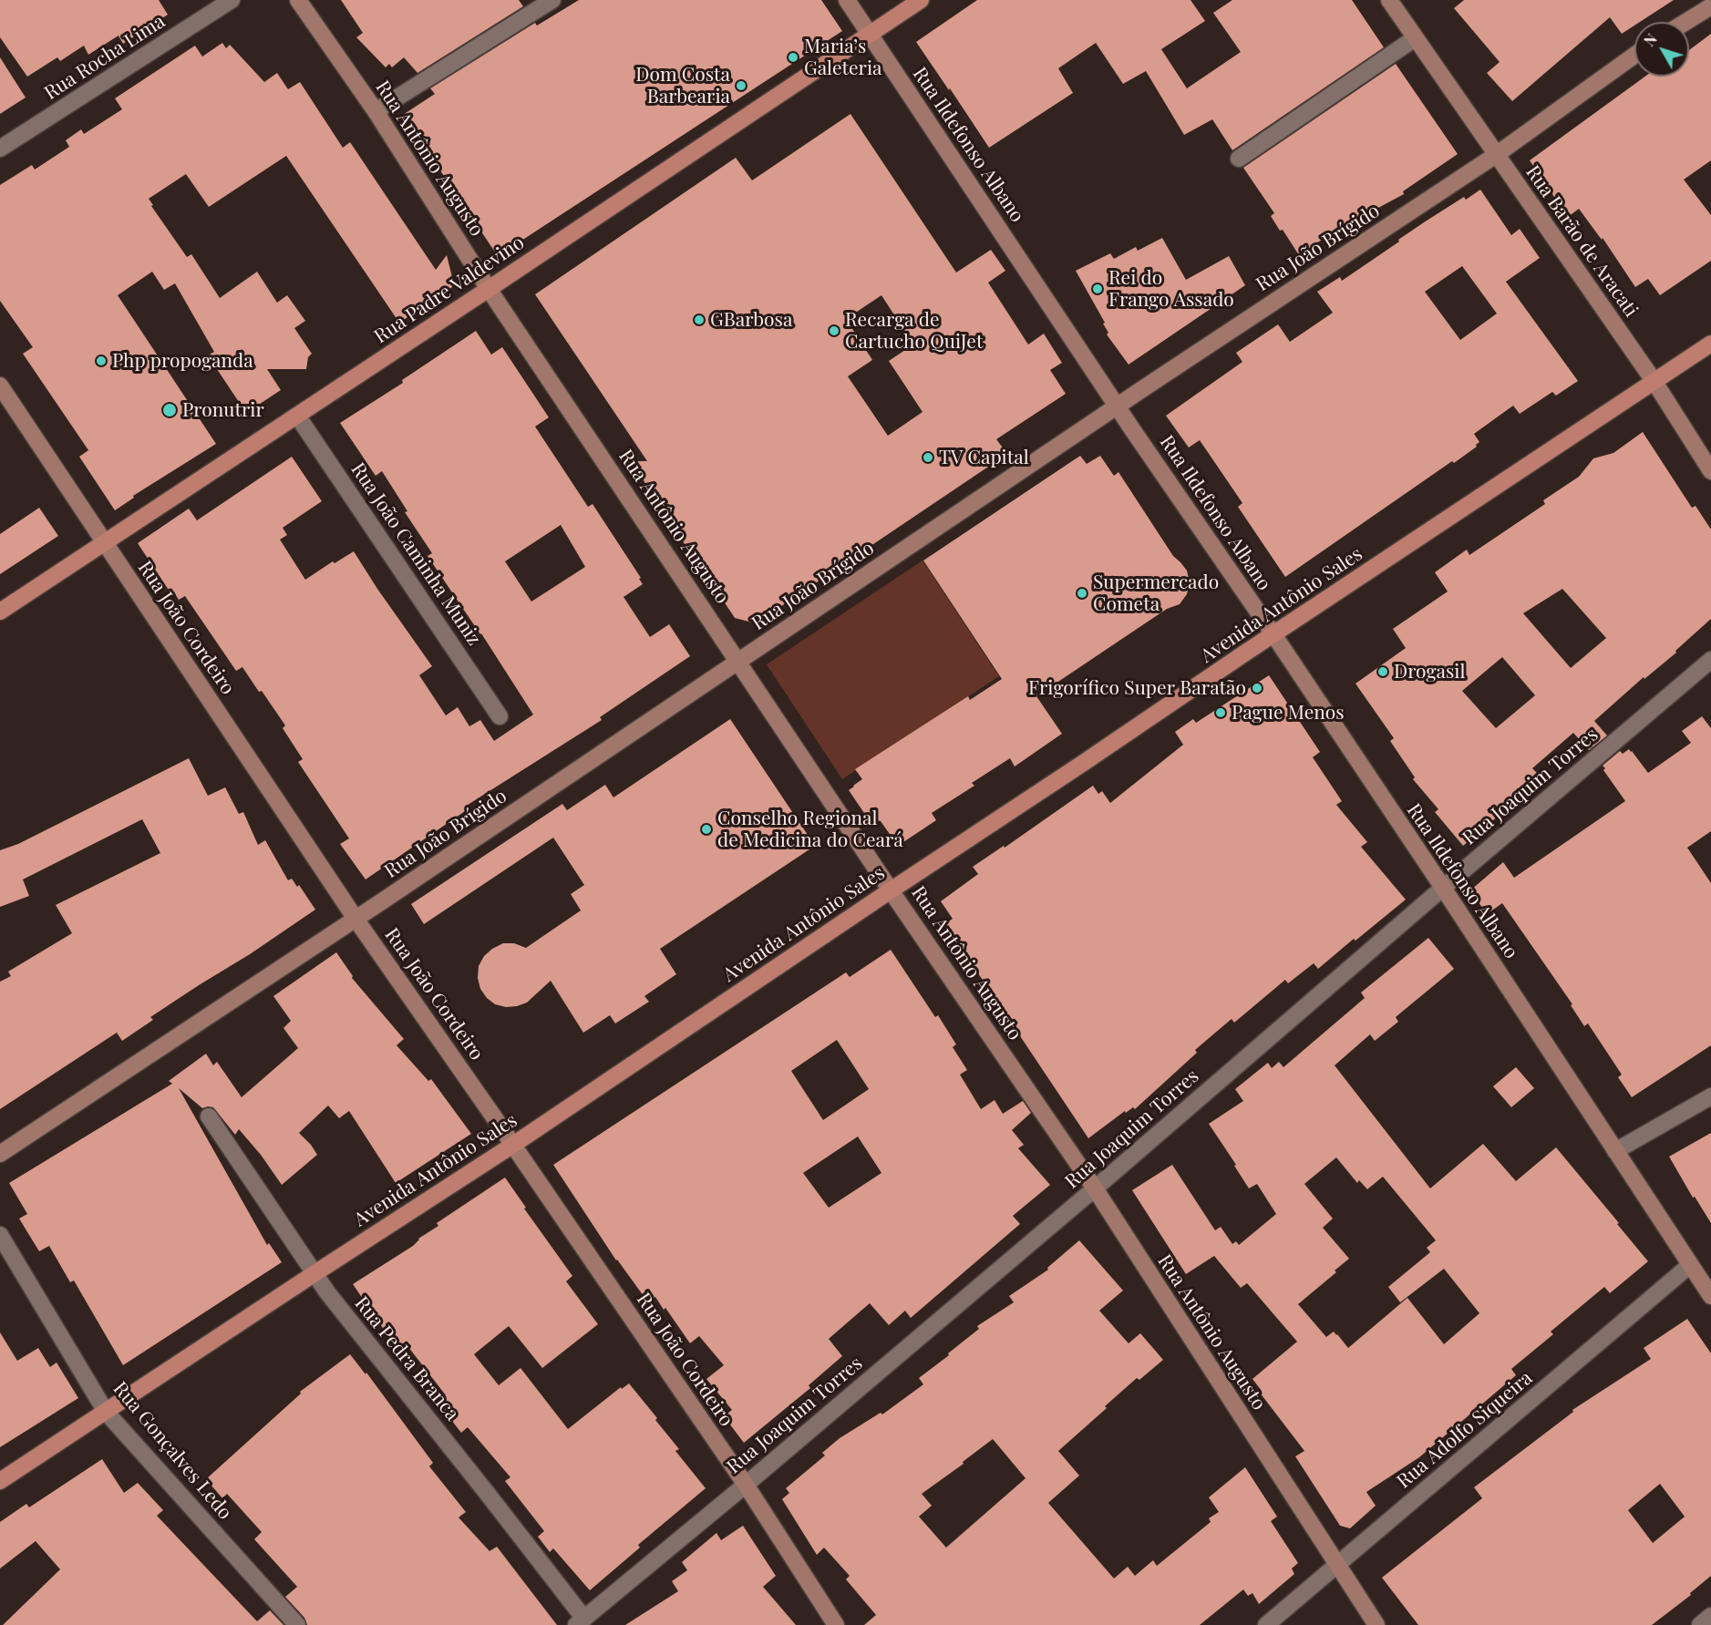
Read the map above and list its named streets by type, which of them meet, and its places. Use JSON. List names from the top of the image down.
{
  "streets": {
    "main road": ["Rua Padre Valdevino", "Avenida Antônio Sales"],
    "street": [
      "Rua Rocha Lima",
      "Rua Ildefonso Albano",
      "Rua Antônio Augusto",
      "Rua Barão de Aracati",
      "Rua João Brígido",
      "Rua João Caminha Muniz",
      "Rua João Cordeiro",
      "Rua Joaquim Torres",
      "Rua Pedra Branca",
      "Rua Adolfo Siqueira",
      "Rua Gonçalves Ledo"
    ]
  },
  "crossings": [
    ["Rua Ildefonso Albano", "Rua João Brígido"],
    ["Rua Ildefonso Albano", "Rua Padre Valdevino"],
    ["Rua Ildefonso Albano", "Avenida Antônio Sales"],
    ["Rua Ildefonso Albano", "Rua Joaquim Torres"],
    ["Rua Ildefonso Albano", "Rua Adolfo Siqueira"],
    ["Rua Antônio Augusto", "Rua João Brígido"],
    ["Rua Antônio Augusto", "Rua Padre Valdevino"],
    ["Rua Antônio Augusto", "Avenida Antônio Sales"],
    ["Rua Antônio Augusto", "Rua Joaquim Torres"],
    ["Rua Antônio Augusto", "Rua Adolfo Siqueira"],
    ["Rua Barão de Aracati", "Rua João Brígido"],
    ["Rua Barão de Aracati", "Avenida Antônio Sales"],
    ["Rua João Brígido", "Rua João Cordeiro"],
    ["Rua Padre Valdevino", "Rua João Caminha Muniz"],
    ["Rua Padre Valdevino", "Rua João Cordeiro"],
    ["Avenida Antônio Sales", "Rua João Cordeiro"],
    ["Avenida Antônio Sales", "Rua Pedra Branca"],
    ["Avenida Antônio Sales", "Rua Gonçalves Ledo"],
    ["Rua João Cordeiro", "Rua Joaquim Torres"],
    ["Rua Joaquim Torres", "Rua Pedra Branca"]
  ],
  "places": [
    "Maria’s Galeteria",
    "Dom Costa Barbearia",
    "Rei do Frango Assado",
    "GBarbosa",
    "Recarga de Cartucho QuiJet",
    "Php propoganda",
    "Pronutrir",
    "TV Capital",
    "Supermercado Cometa",
    "Drogasil",
    "Frigorífico Super Baratão",
    "Pague Menos",
    "Conselho Regional de Medicina do Ceará"
  ],
  "north": "top left"
}
